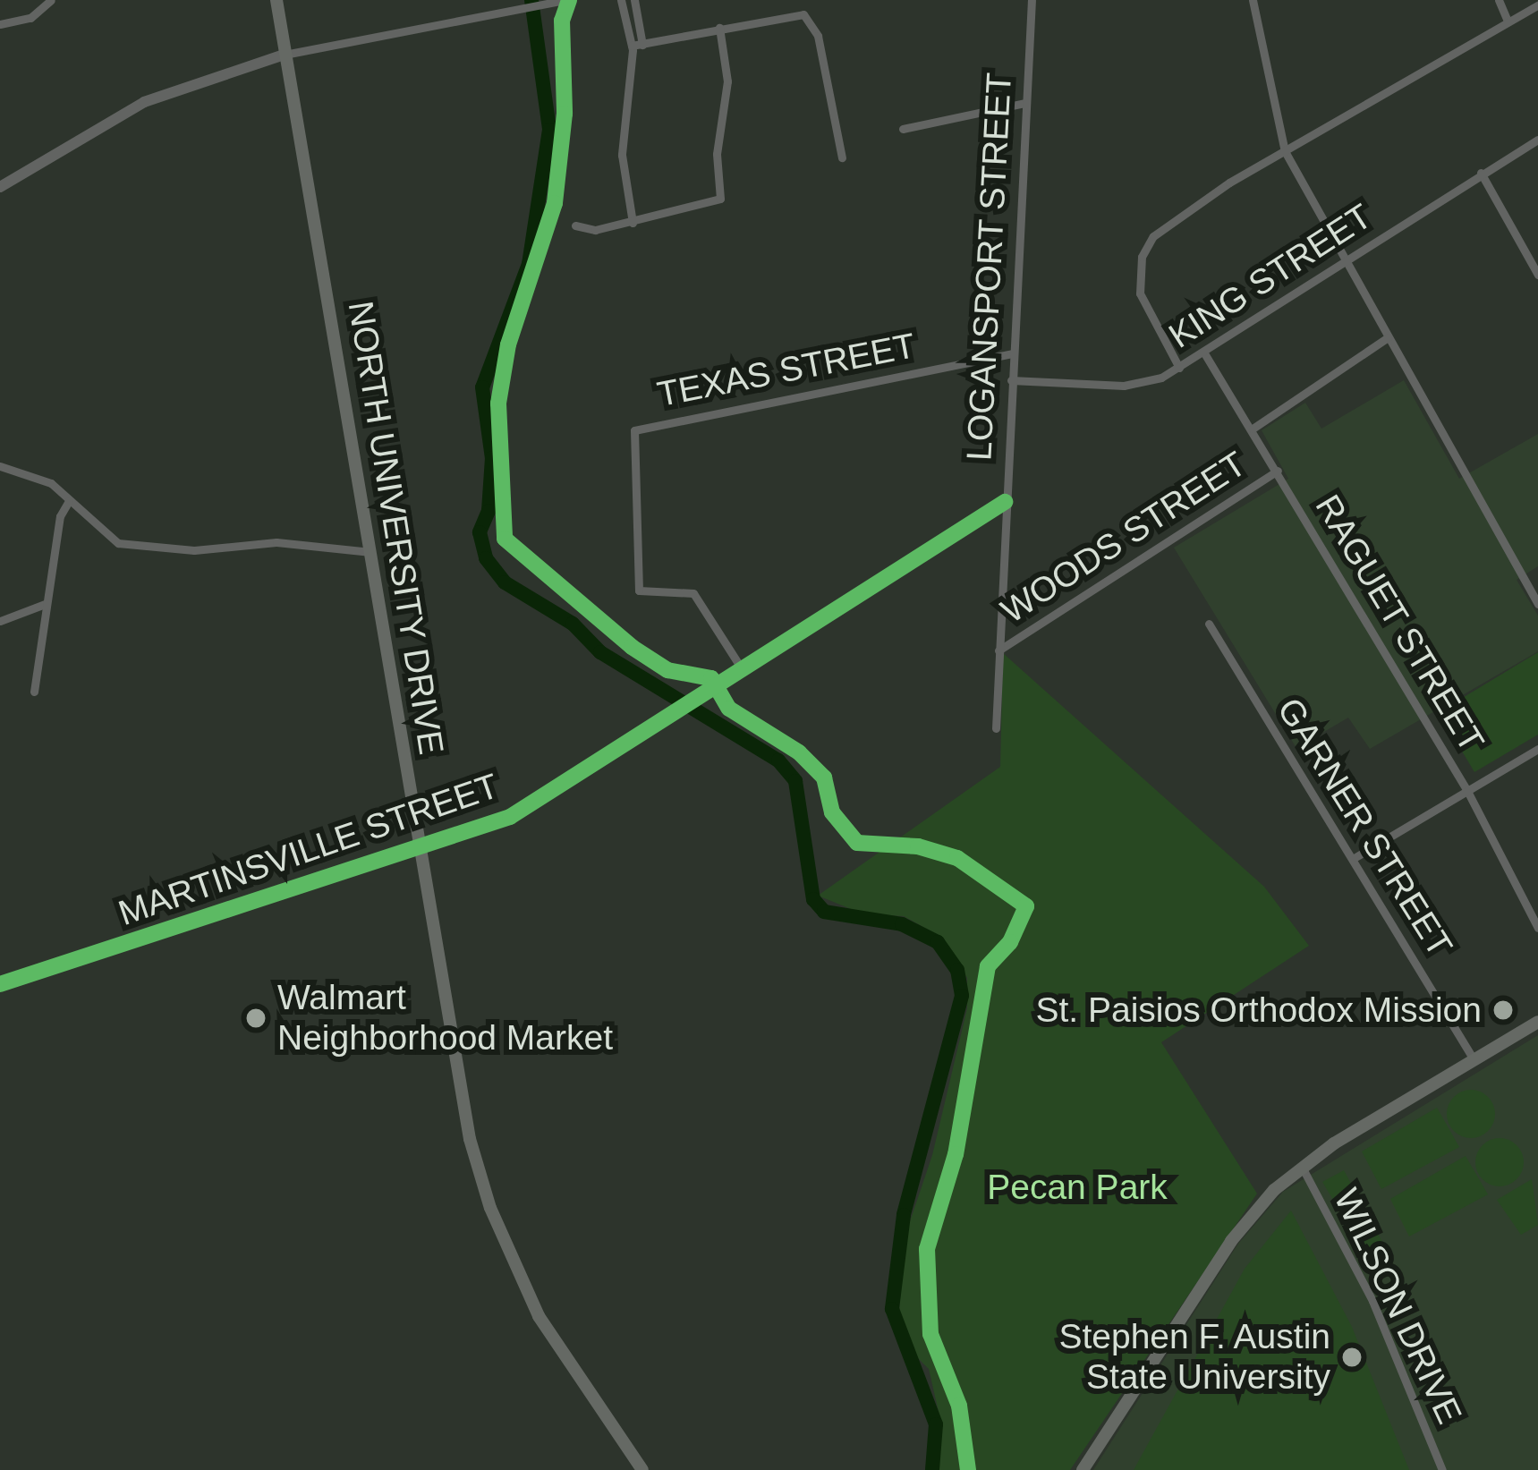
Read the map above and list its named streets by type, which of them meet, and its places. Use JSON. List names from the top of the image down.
{
  "streets": {
    "main road": ["NORTH UNIVERSITY DRIVE"],
    "street": [
      "LOGANSPORT STREET",
      "KING STREET",
      "TEXAS STREET",
      "WOODS STREET",
      "RAGUET STREET",
      "GARNER STREET",
      "MARTINSVILLE STREET",
      "WILSON DRIVE"
    ]
  },
  "crossings": [
    ["LOGANSPORT STREET", "KING STREET"],
    ["LOGANSPORT STREET", "TEXAS STREET"],
    ["LOGANSPORT STREET", "WOODS STREET"],
    ["LOGANSPORT STREET", "MARTINSVILLE STREET"],
    ["KING STREET", "RAGUET STREET"],
    ["TEXAS STREET", "MARTINSVILLE STREET"],
    ["NORTH UNIVERSITY DRIVE", "MARTINSVILLE STREET"],
    ["WOODS STREET", "RAGUET STREET"]
  ],
  "parks": ["Pecan Park"],
  "places": ["St. Paisios Orthodox Mission", "Walmart Neighborhood Market", "Stephen F. Austin State University"]
}
